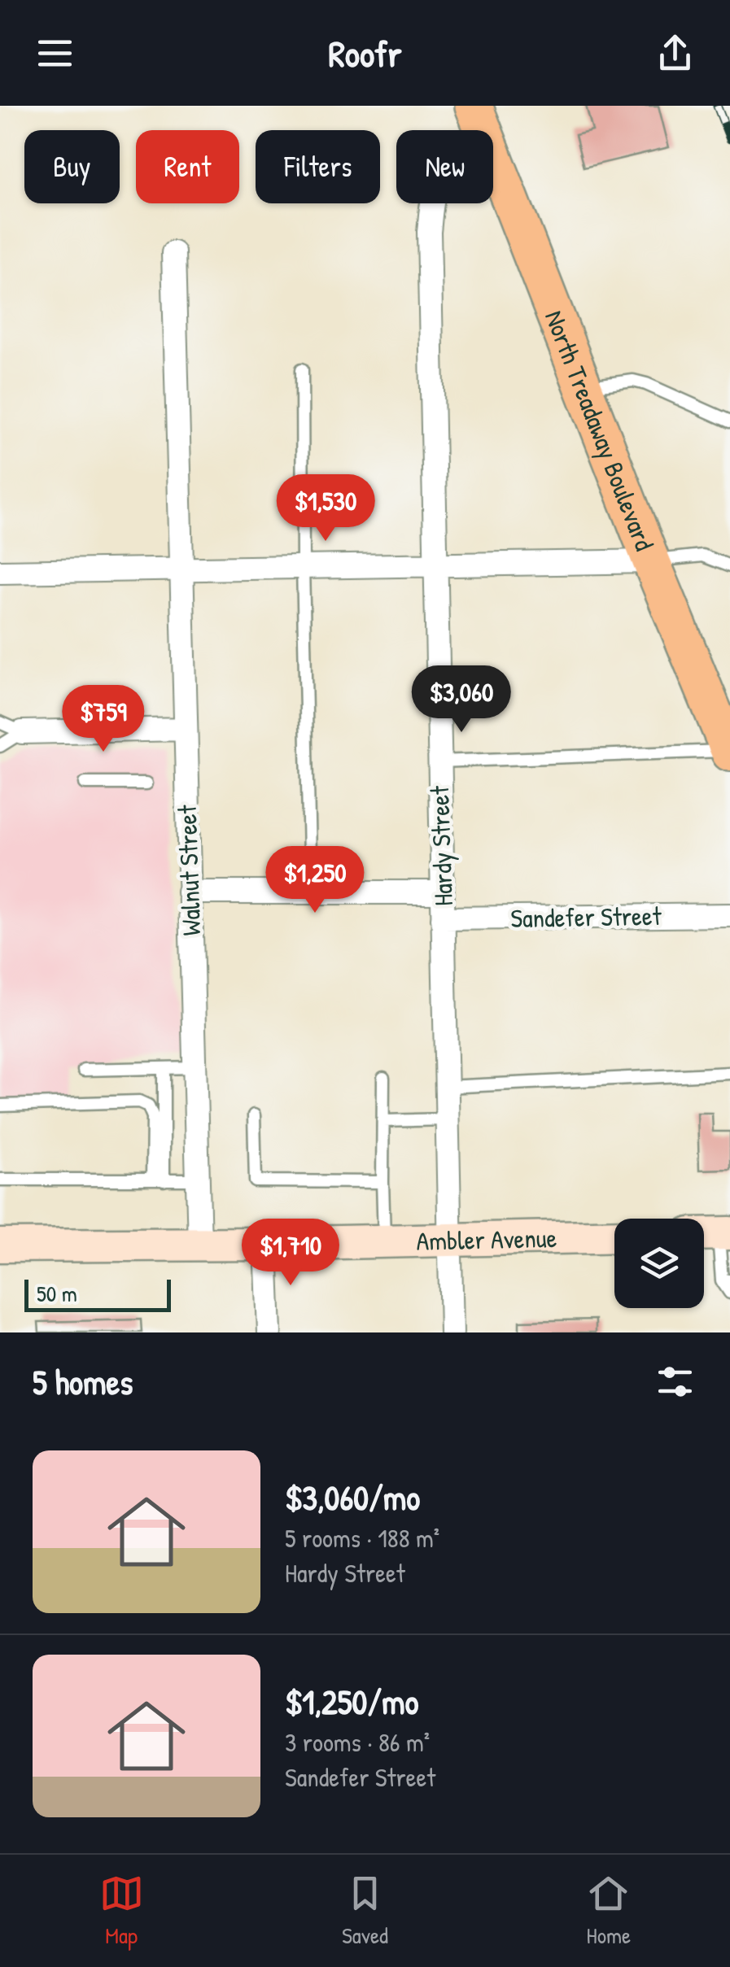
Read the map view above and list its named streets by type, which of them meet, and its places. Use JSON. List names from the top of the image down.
{
  "streets": {
    "main road": ["North Treadaway Boulevard", "Ambler Avenue"],
    "street": ["Hardy Street", "Walnut Street", "Sandefer Street"]
  },
  "crossings": [
    ["North Treadaway Boulevard", "Hardy Street"],
    ["Hardy Street", "Sandefer Street"],
    ["Hardy Street", "Ambler Avenue"],
    ["Walnut Street", "Ambler Avenue"]
  ],
  "scale_bar": "50 m",
  "page": {
    "header": "Roofr",
    "chip": [
      "Buy",
      "Rent",
      "Filters",
      "New"
    ],
    "price": [
      "$1,530",
      "$3,060",
      "$759",
      "$1,250",
      "$1,710"
    ],
    "scale": "50 m",
    "heading": "5 homes",
    "list": [
      {
        "name": "$3,060/mo",
        "note": "5 rooms · 188 m² · Hardy Street"
      },
      {
        "name": "$1,250/mo",
        "note": "3 rooms · 86 m² · Sandefer Street"
      }
    ],
    "tabs": ["Map", "Saved", "Home"]
  }
}
